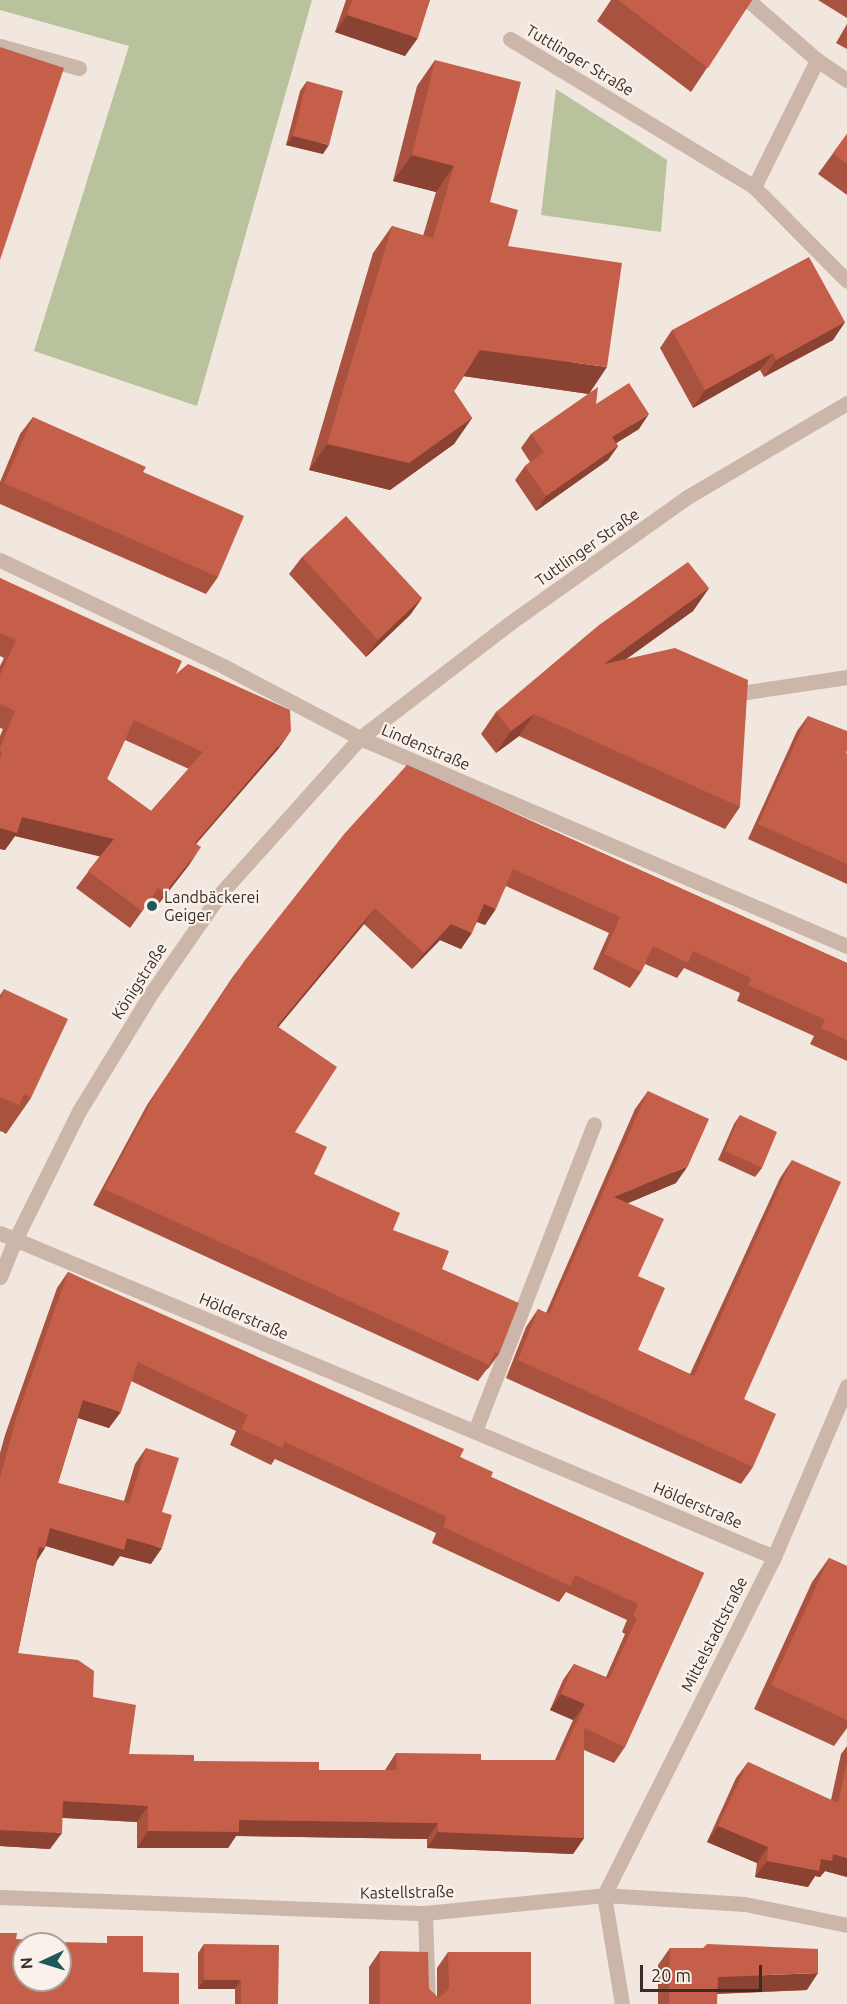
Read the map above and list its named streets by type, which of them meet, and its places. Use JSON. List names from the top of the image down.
{
  "streets": {
    "street": [
      "Tuttlinger Straße",
      "Lindenstraße",
      "Königstraße",
      "Hölderstraße",
      "Mittelstadtstraße",
      "Kastellstraße"
    ]
  },
  "crossings": [
    ["Tuttlinger Straße", "Lindenstraße"],
    ["Tuttlinger Straße", "Königstraße"],
    ["Lindenstraße", "Königstraße"],
    ["Königstraße", "Hölderstraße"],
    ["Hölderstraße", "Mittelstadtstraße"],
    ["Mittelstadtstraße", "Kastellstraße"]
  ],
  "places": ["Landbäckerei Geiger"],
  "scale_bar": "20 m",
  "north": "left"
}
